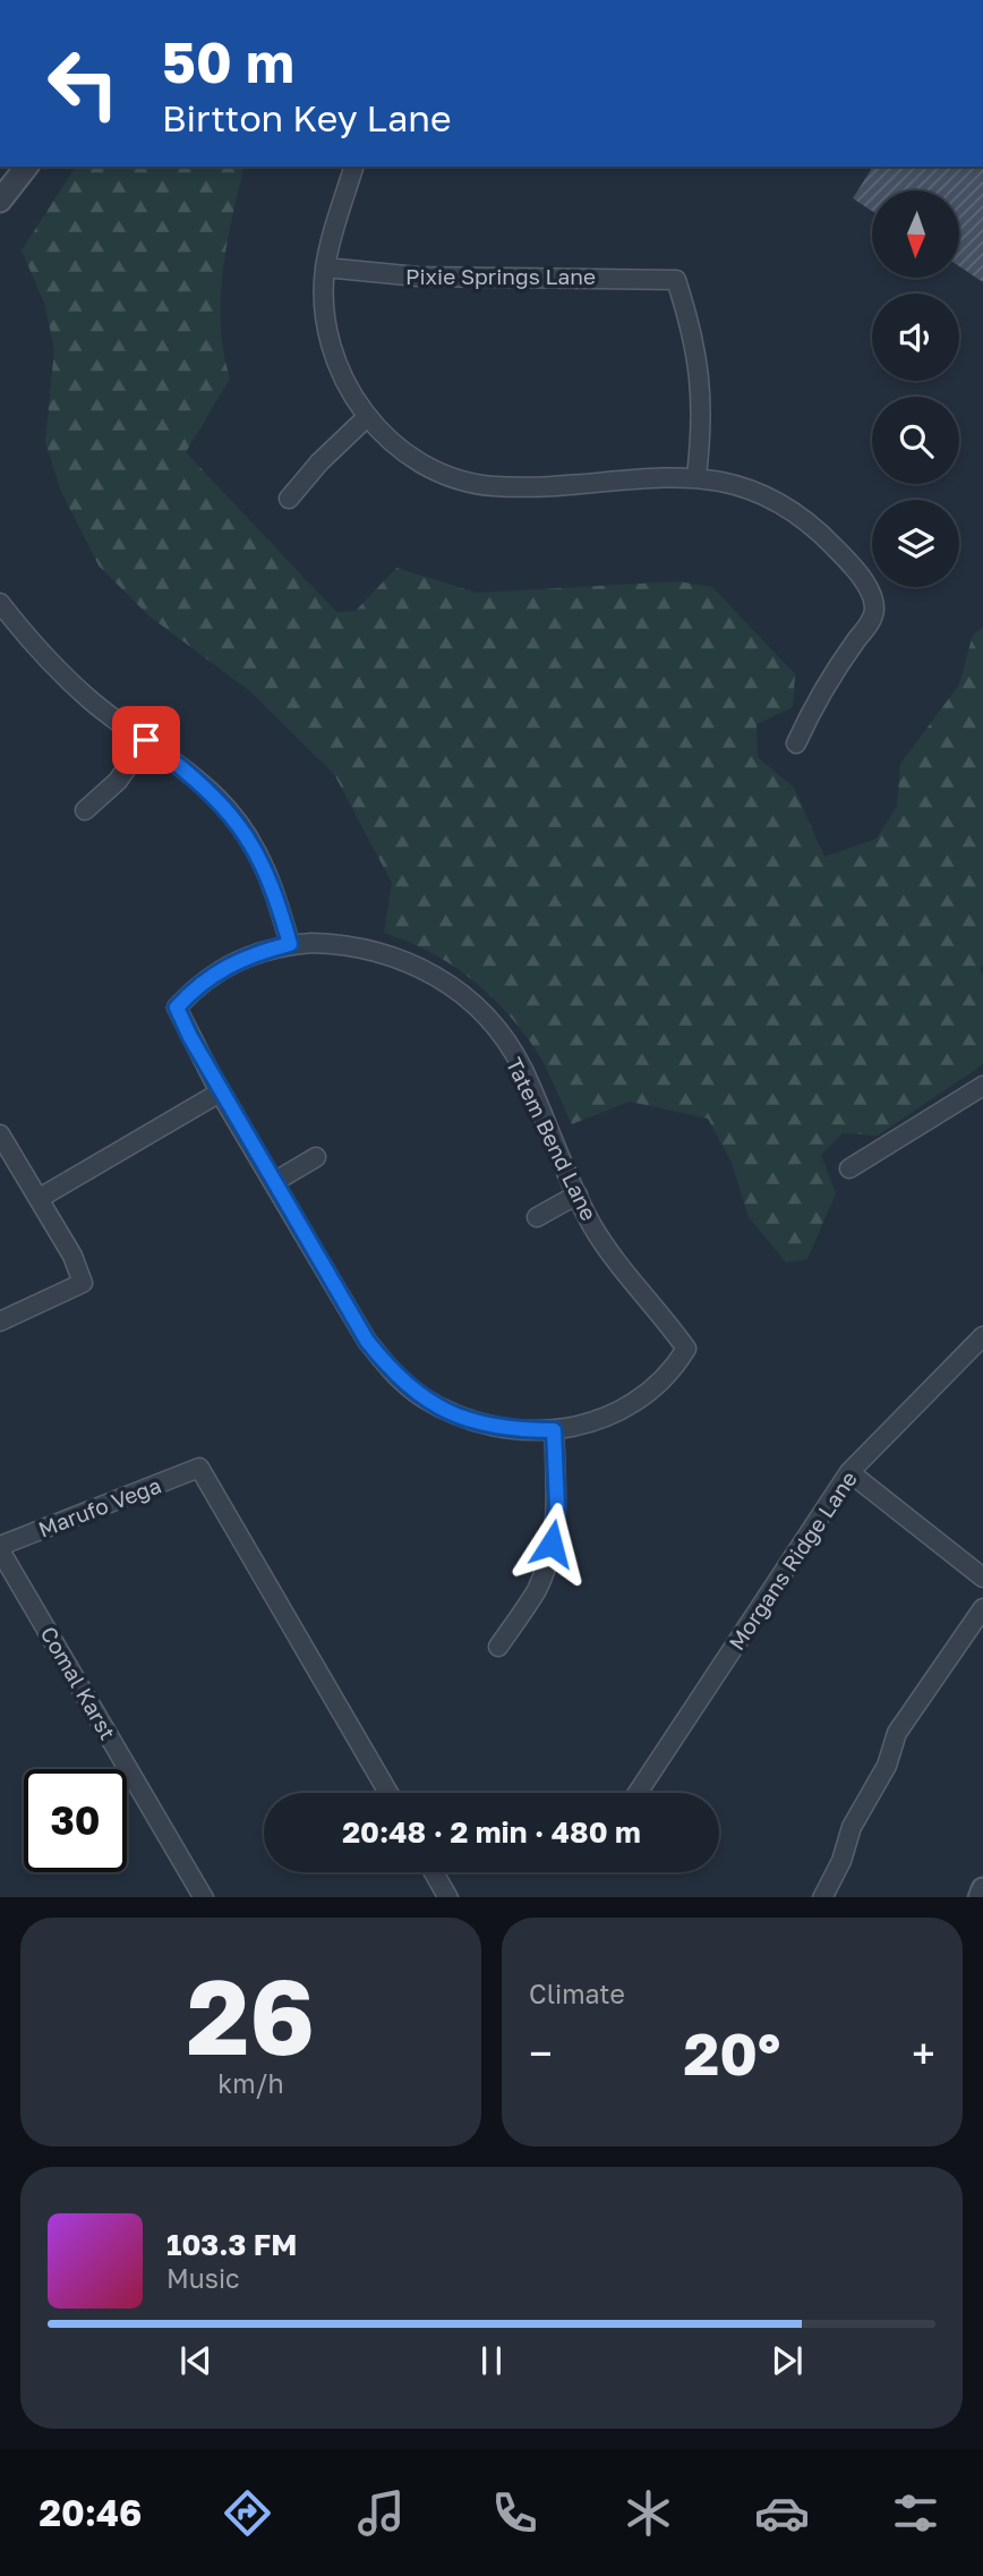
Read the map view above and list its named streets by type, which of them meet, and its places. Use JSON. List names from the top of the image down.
{
  "streets": {
    "street": [
      "Pixie Springs Lane",
      "Tatem Bend Lane",
      "Marufo Vega",
      "Morgans Ridge Lane",
      "Comal Karst"
    ]
  },
  "crossings": [
    ["Marufo Vega", "Comal Karst"]
  ],
  "north": "bottom",
  "page": {
    "turn": ["50 m", "Birtton Key Lane"],
    "limit": "30",
    "trip": "20:48 · 2 min · 480 m",
    "tile": [
      ["26", "km/h"],
      "Climate"
    ],
    "heat": ["−", "20°", "+"],
    "song": ["103.3 FM", "Music"],
    "tabs": "20:46"
  }
}
